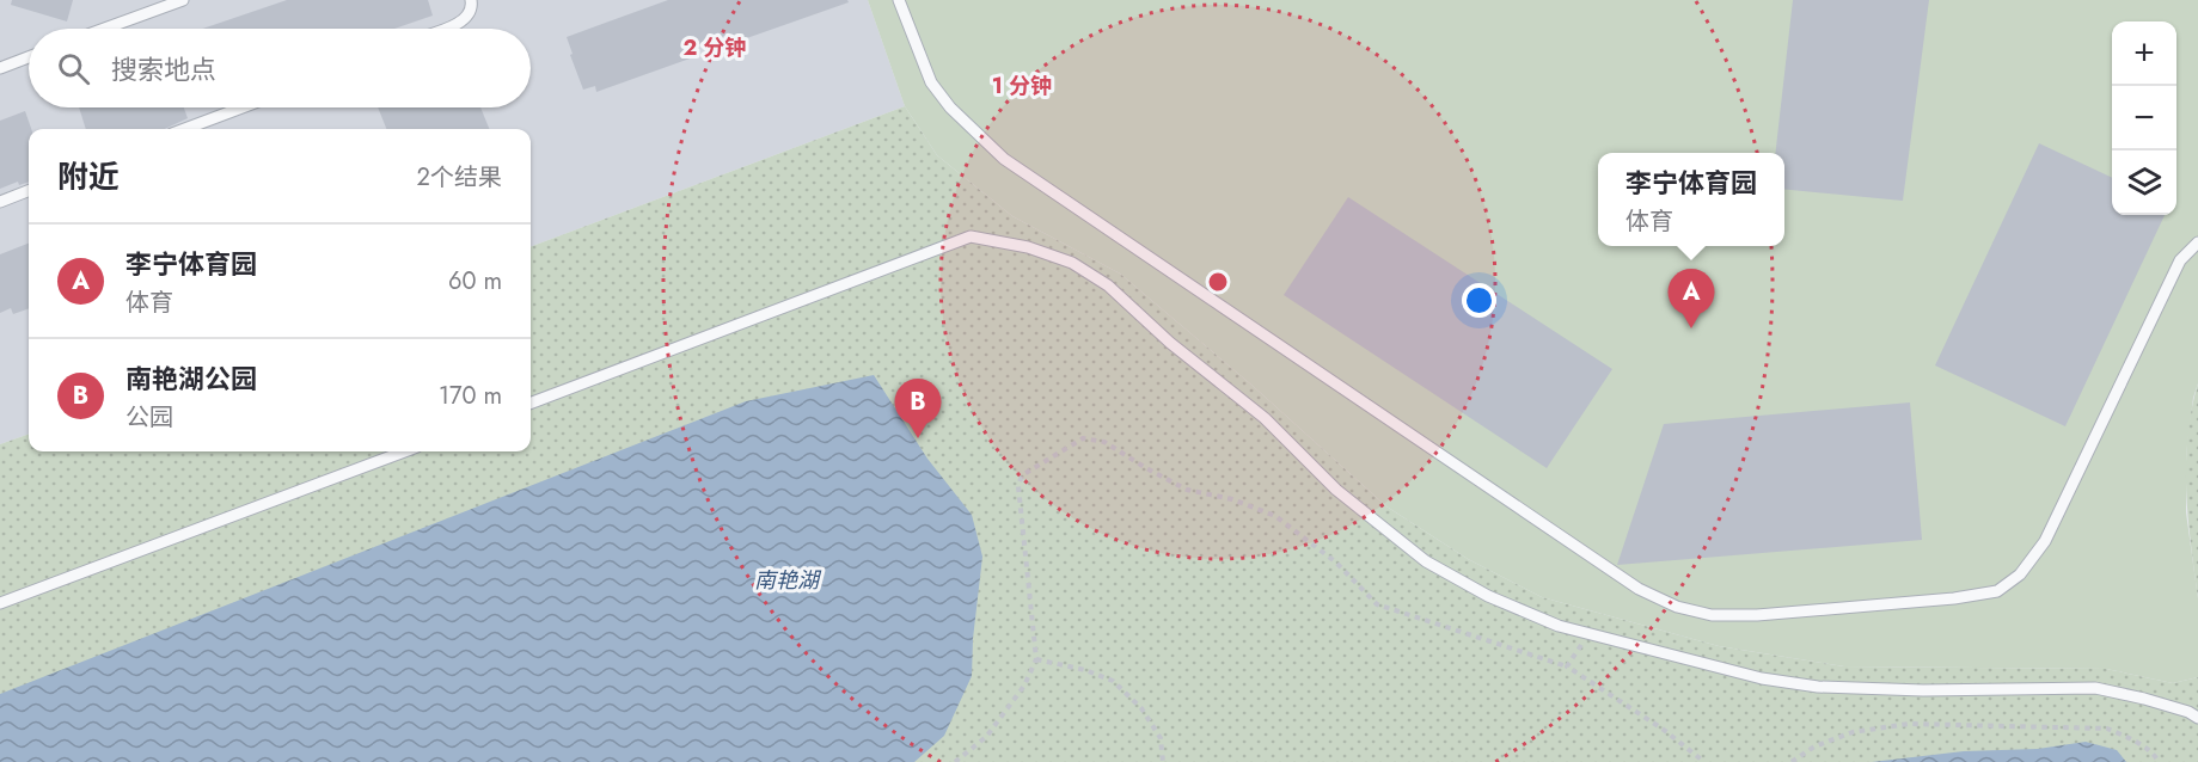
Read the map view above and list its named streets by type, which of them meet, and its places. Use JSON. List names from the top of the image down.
{
  "water": ["南艳湖"],
  "page": {
    "map_buttons": ["+", "−"],
    "search": "搜索地点",
    "heading": ["附近", "2个结果"],
    "popup": ["李宁体育园", "体育"],
    "list": [
      {
        "mark": "A",
        "name": "李宁体育园",
        "note": "体育",
        "value": "60 m"
      },
      {
        "mark": "B",
        "name": "南艳湖公园",
        "note": "公园",
        "value": "170 m"
      }
    ],
    "pins": ["A", "B"]
  },
  "rings": ["2 分钟", "1 分钟"]
}
